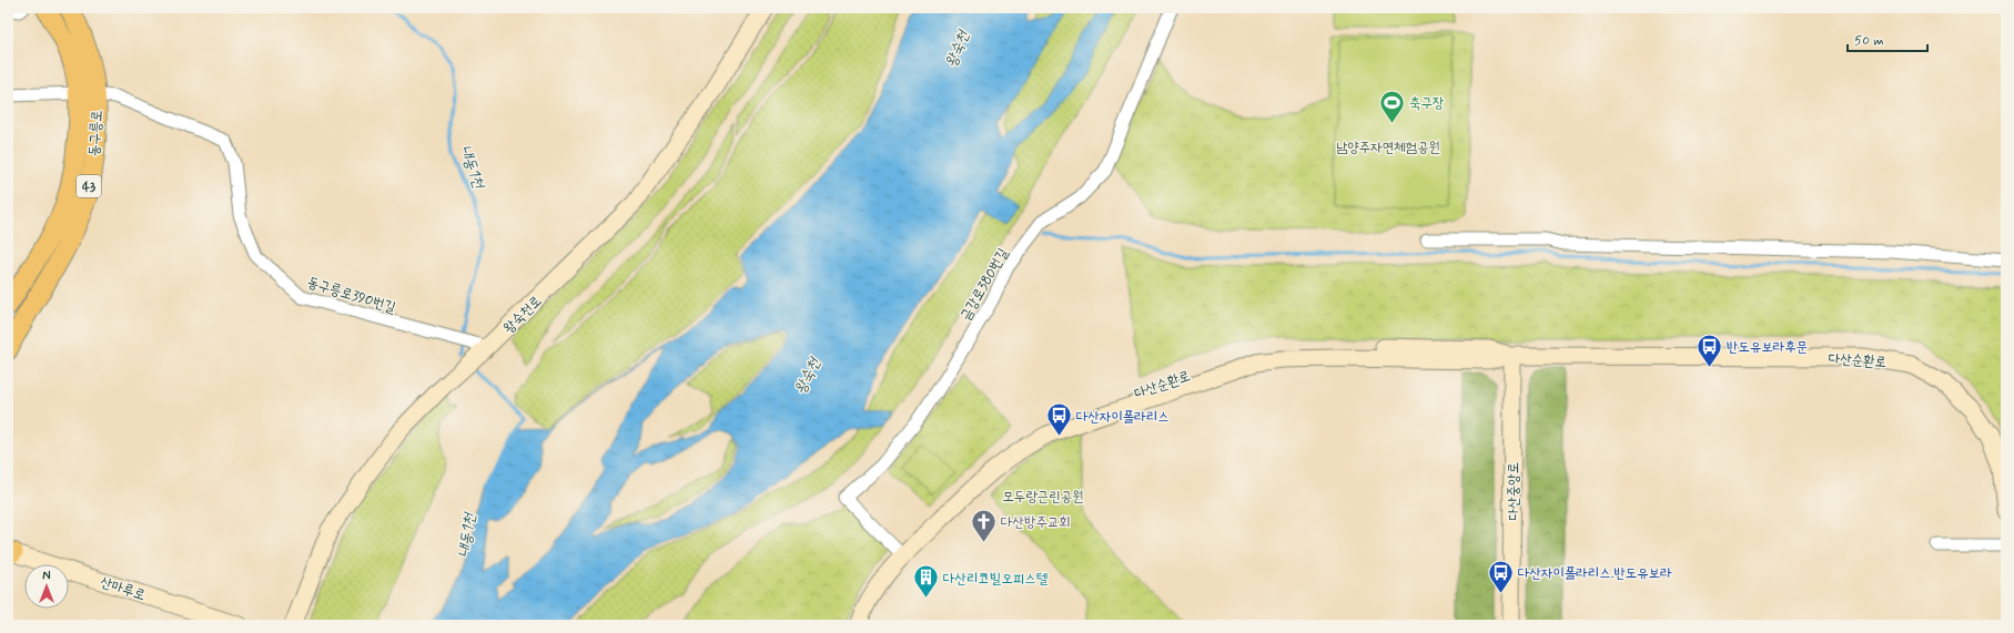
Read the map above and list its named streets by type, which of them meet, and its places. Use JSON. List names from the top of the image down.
{
  "streets": {
    "main road": ["동구릉로", "43"],
    "street": [
      "금강로380번길",
      "동구릉로390번길",
      "왕숙천로",
      "다산순환로",
      "다산중앙로",
      "산마루로"
    ]
  },
  "crossings": [
    ["동구릉로", "동구릉로390번길"],
    ["금강로380번길", "다산순환로"],
    ["동구릉로390번길", "왕숙천로"],
    ["다산순환로", "다산중앙로"]
  ],
  "water": ["왕숙천", "내동1천"],
  "parks": ["남양주자연체험공원", "모두랑근린공원"],
  "places": {
    "sports": ["축구장"],
    "bus stop": ["반도유보라후문", "다산자이폴라리스", "다산자이폴라리스.반도유보라"],
    "church": ["다산방주교회"],
    "building": ["다산리코빌오피스텔"]
  },
  "scale_bar": "50 m",
  "north": "top"
}
